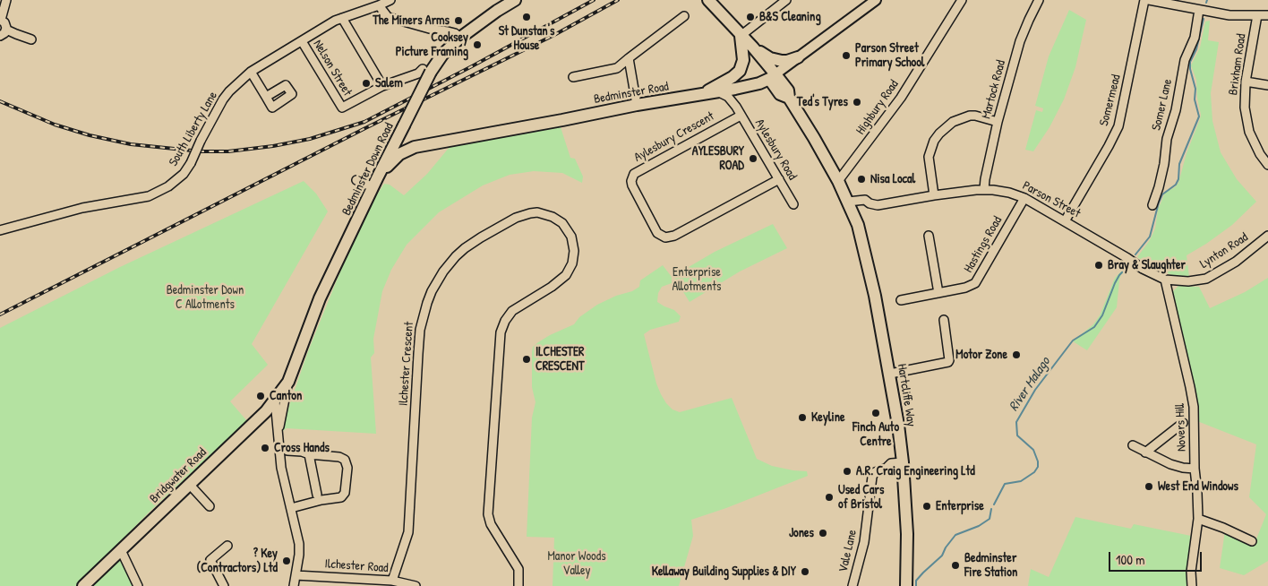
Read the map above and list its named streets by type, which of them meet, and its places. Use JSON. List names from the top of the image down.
{
  "streets": {
    "highway": [
      "Bedminster Road",
      "Bedminster Down Road",
      "Hartcliffe Way",
      "Bridgwater Road"
    ],
    "street": [
      "Brixham Road",
      "Nelson Street",
      "Martock Road",
      "Somermead",
      "Somer Lane",
      "Highbury Road",
      "South Liberty Lane",
      "Aylesbury Crescent",
      "Aylesbury Road",
      "Parson Street",
      "Hastings Road",
      "Lynton Road",
      "Ilchester Crescent",
      "Novers Hill",
      "Vale Lane",
      "Ilchester Road"
    ]
  },
  "crossings": [
    ["Nelson Street", "South Liberty Lane"],
    ["Martock Road", "Parson Street"],
    ["Bedminster Road", "Aylesbury Road"],
    ["Bedminster Road", "Bedminster Down Road"],
    ["Somermead", "Parson Street"],
    ["Aylesbury Crescent", "Aylesbury Road"],
    ["Bedminster Down Road", "Bridgwater Road"],
    ["Parson Street", "Hastings Road"],
    ["Parson Street", "Lynton Road"],
    ["Parson Street", "Novers Hill"],
    ["Lynton Road", "Novers Hill"],
    ["Ilchester Crescent", "Ilchester Road"],
    ["Hartcliffe Way", "Vale Lane"]
  ],
  "water": ["River Malago"],
  "parks": ["Enterprise Allotments", "Bedminster Down C Allotments", "Manor Woods Valley"],
  "places": [
    "St Dunstan's House",
    "B&S Cleaning",
    "The Miners Arms",
    "Cooksey Picture Framing",
    "Parson Street Primary School",
    "Salem",
    "Ted's Tyres",
    "AYLESBURY ROAD",
    "Nisa Local",
    "Bray & Slaughter",
    "Motor Zone",
    "ILCHESTER CRESCENT",
    "Canton",
    "Finch Auto Centre",
    "Keyline",
    "Cross Hands",
    "A.R. Craig Engineering Ltd",
    "West End Windows",
    "Used Cars of Bristol",
    "Enterprise",
    "Jones",
    "? Key (Contractors) Ltd",
    "Bedminster Fire Station",
    "Kellaway Building Supplies & DIY"
  ],
  "scale_bar": "100 m"
}
